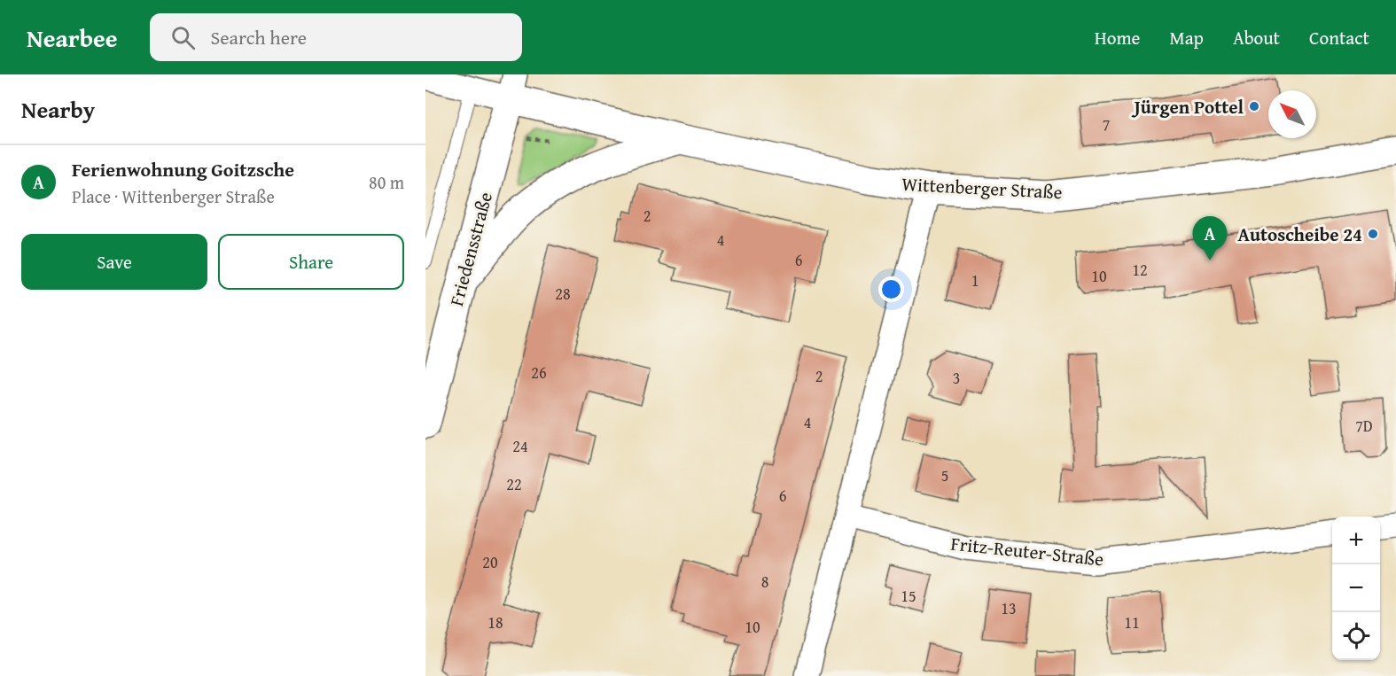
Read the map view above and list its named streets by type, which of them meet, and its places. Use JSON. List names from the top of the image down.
{
  "streets": {
    "main road": ["Wittenberger Straße", "Friedensstraße"],
    "street": ["Fritz-Reuter-Straße"]
  },
  "crossings": [
    ["Wittenberger Straße", "Friedensstraße"]
  ],
  "places": ["Jürgen Pottel", "Autoscheibe 24"],
  "house_numbers": [
    "7",
    "2",
    "4",
    "6",
    "12",
    "10",
    "1",
    "28",
    "26",
    "2",
    "3",
    "4",
    "7D",
    "24",
    "5",
    "22",
    "6",
    "20",
    "8",
    "15",
    "13",
    "18",
    "11",
    "10"
  ],
  "north": "top left",
  "page": {
    "header": "Nearbee",
    "search": "Search here",
    "nav": [
      "Home",
      "Map",
      "About",
      "Contact"
    ],
    "heading": "Nearby",
    "list": [
      {
        "mark": "A",
        "name": "Ferienwohnung Goitzsche",
        "note": "Place · Wittenberger Straße",
        "value": "80 m"
      }
    ],
    "pins": "A",
    "buttons": ["Save", "Share"],
    "map_buttons": ["+", "−"]
  }
}
